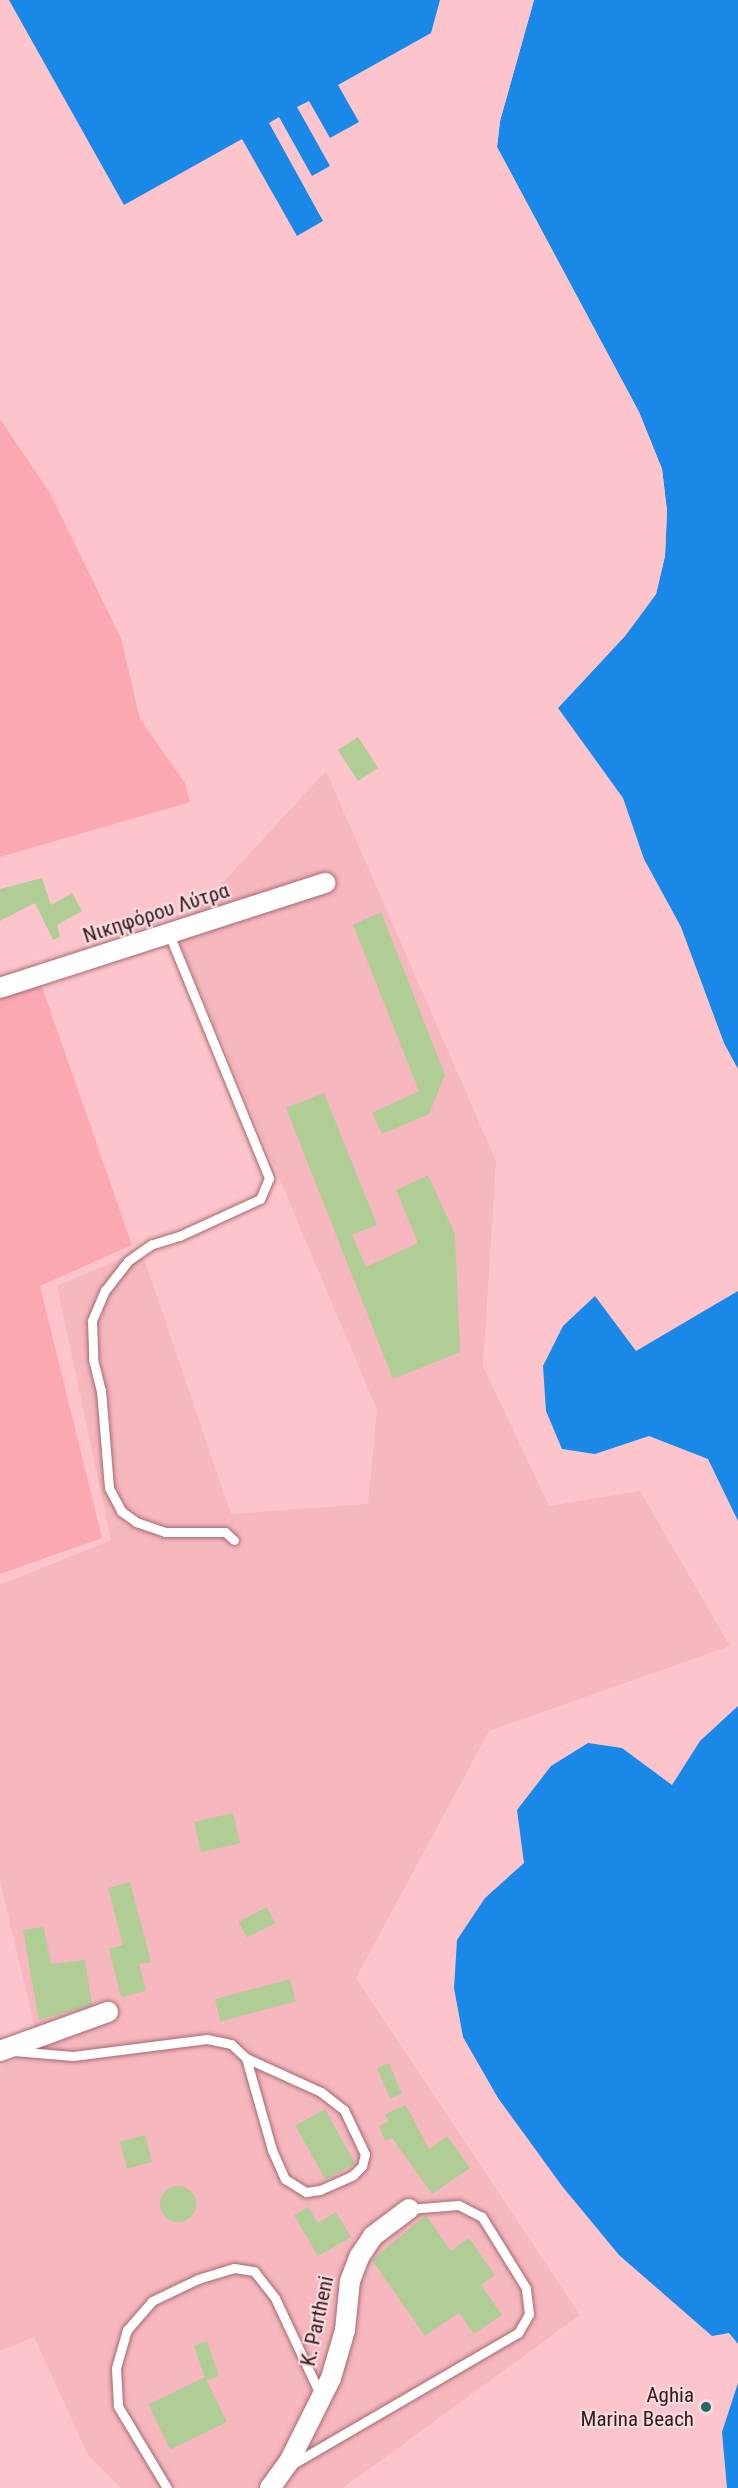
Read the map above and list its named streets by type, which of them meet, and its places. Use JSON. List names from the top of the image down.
{
  "streets": {
    "street": ["Νικηφόρου Λύτρα", "K. Partheni"]
  },
  "places": ["Aghia Marina Beach"]
}
